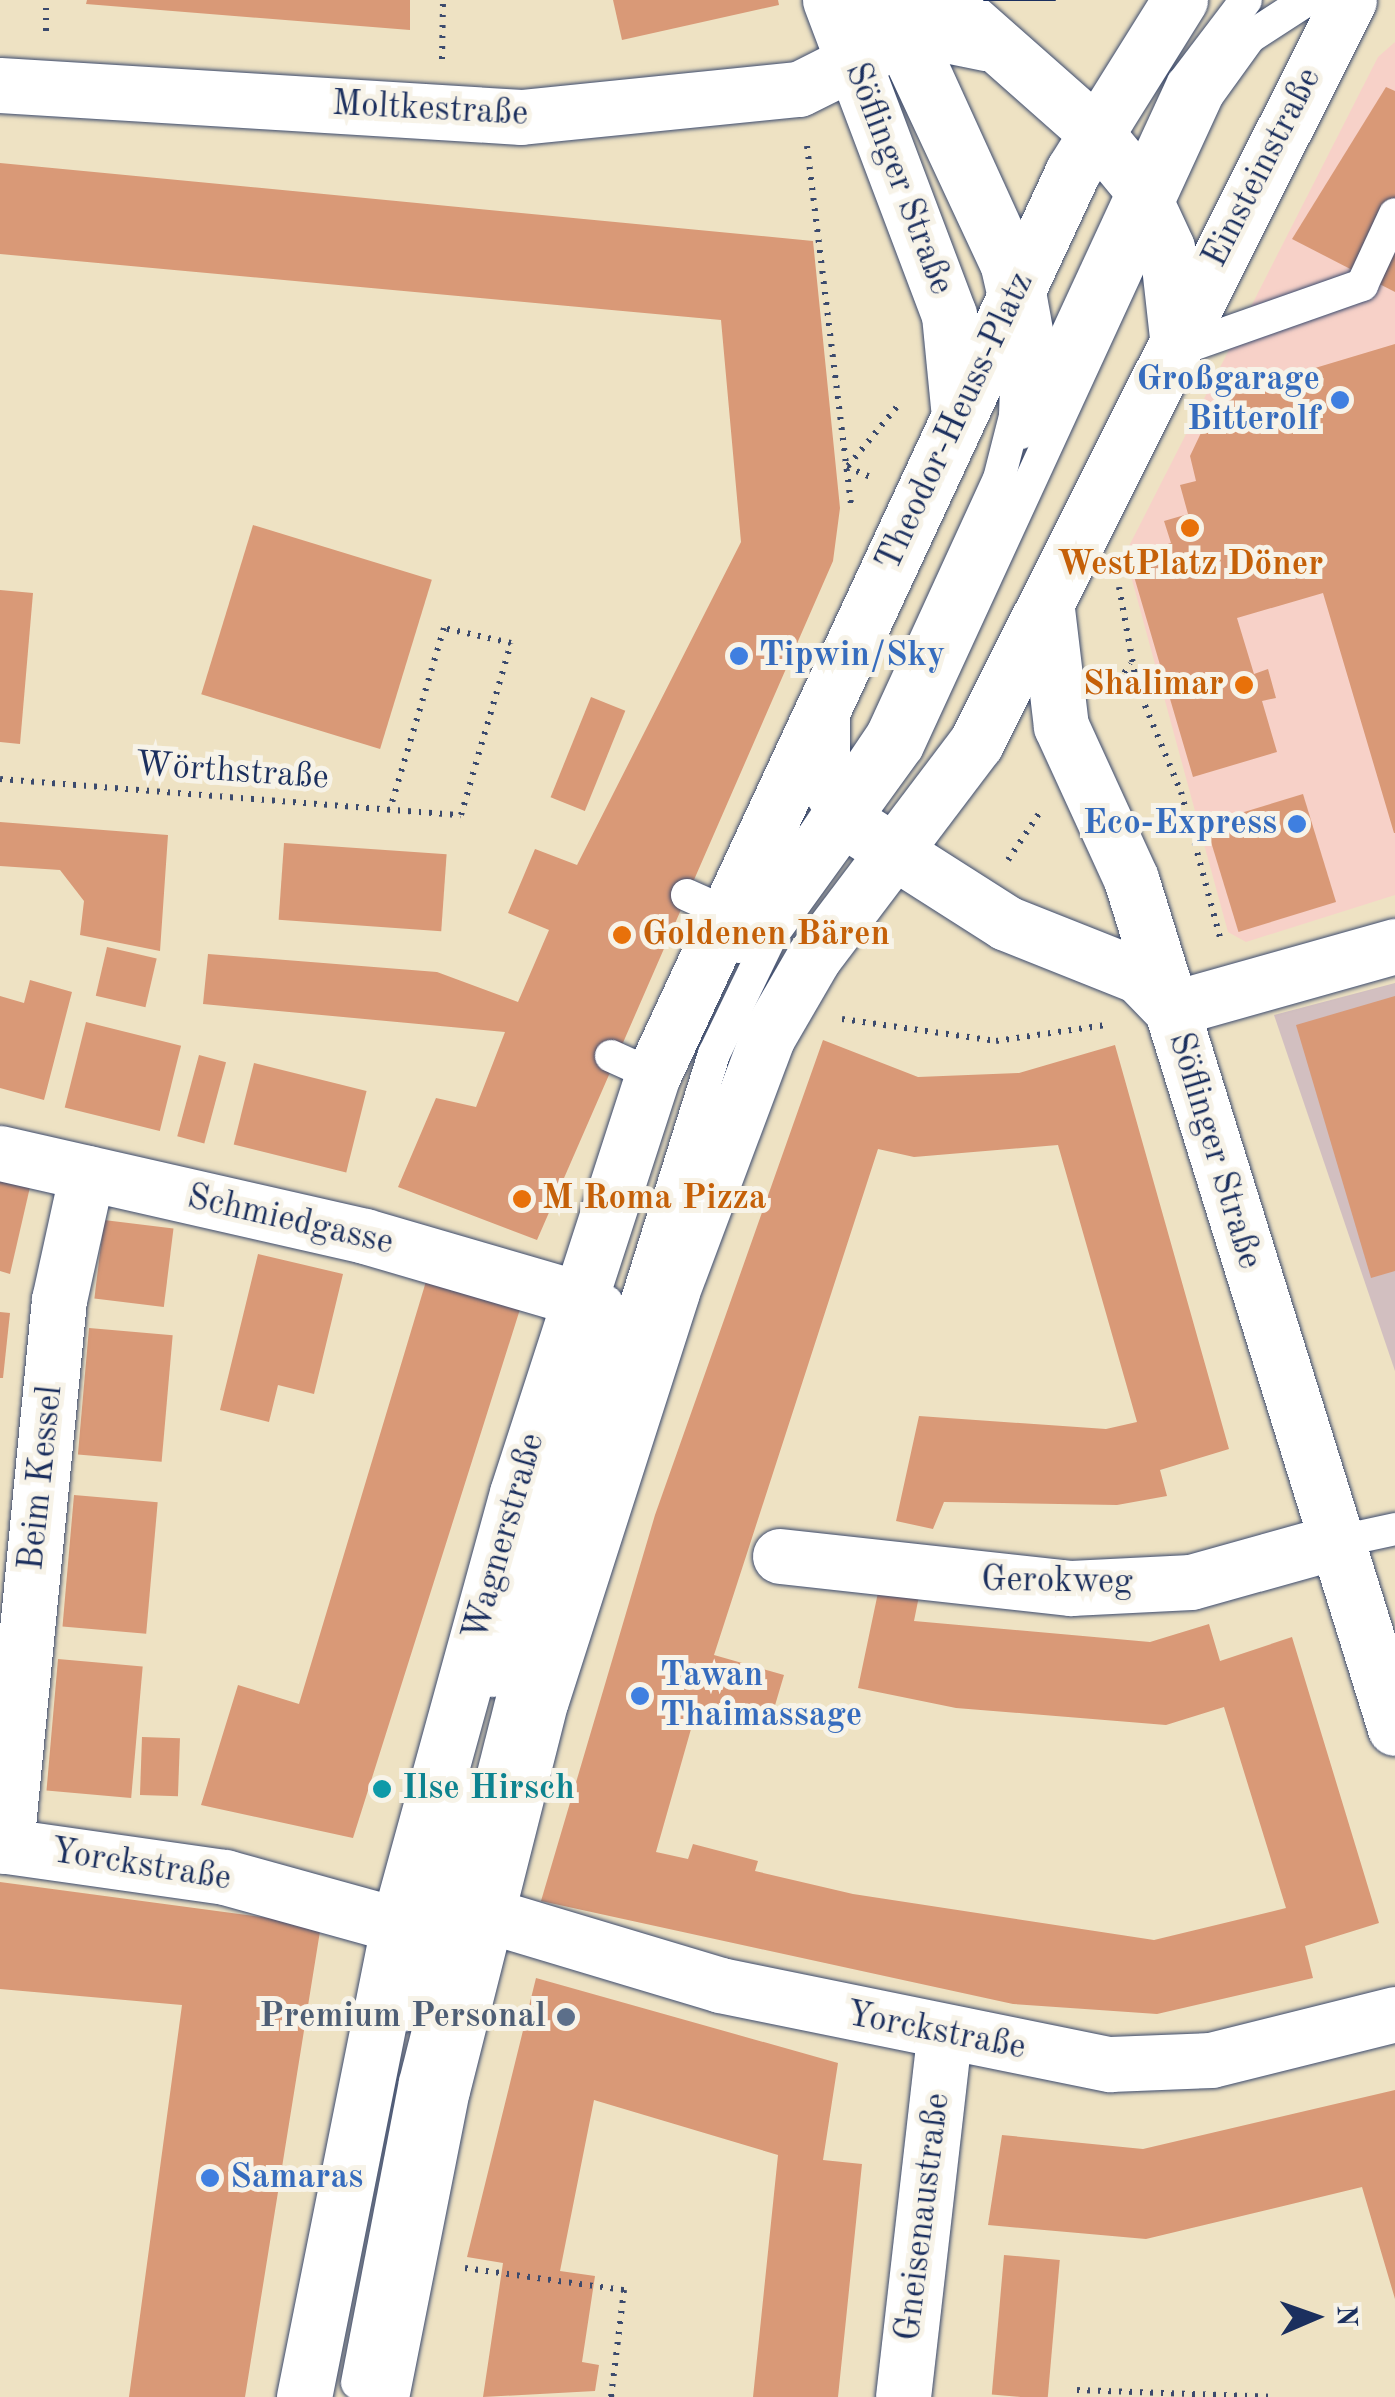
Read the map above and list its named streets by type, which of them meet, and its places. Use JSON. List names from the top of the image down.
{
  "streets": {
    "street": [
      "Moltkestraße",
      "Einsteinstraße",
      "Söflinger Straße",
      "Theodor-Heuss-Platz",
      "Schmiedgasse",
      "Beim Kessel",
      "Wagnerstraße",
      "Gerokweg",
      "Yorckstraße",
      "Gneisenaustraße"
    ],
    "path": ["Wörthstraße"]
  },
  "crossings": [
    ["Moltkestraße", "Söflinger Straße"],
    ["Söflinger Straße", "Theodor-Heuss-Platz"],
    ["Söflinger Straße", "Gerokweg"],
    ["Theodor-Heuss-Platz", "Wagnerstraße"],
    ["Schmiedgasse", "Beim Kessel"],
    ["Schmiedgasse", "Wagnerstraße"],
    ["Beim Kessel", "Yorckstraße"],
    ["Wagnerstraße", "Yorckstraße"],
    ["Yorckstraße", "Gneisenaustraße"]
  ],
  "places": [
    "Großgarage Bitterolf",
    "WestPlatz Döner",
    "Tipwin/Sky",
    "Shalimar",
    "Eco-Express",
    "Goldenen Bären",
    "M Roma Pizza",
    "Tawan Thaimassage",
    "Ilse Hirsch",
    "Premium Personal",
    "Samaras"
  ],
  "north": "right"
}
